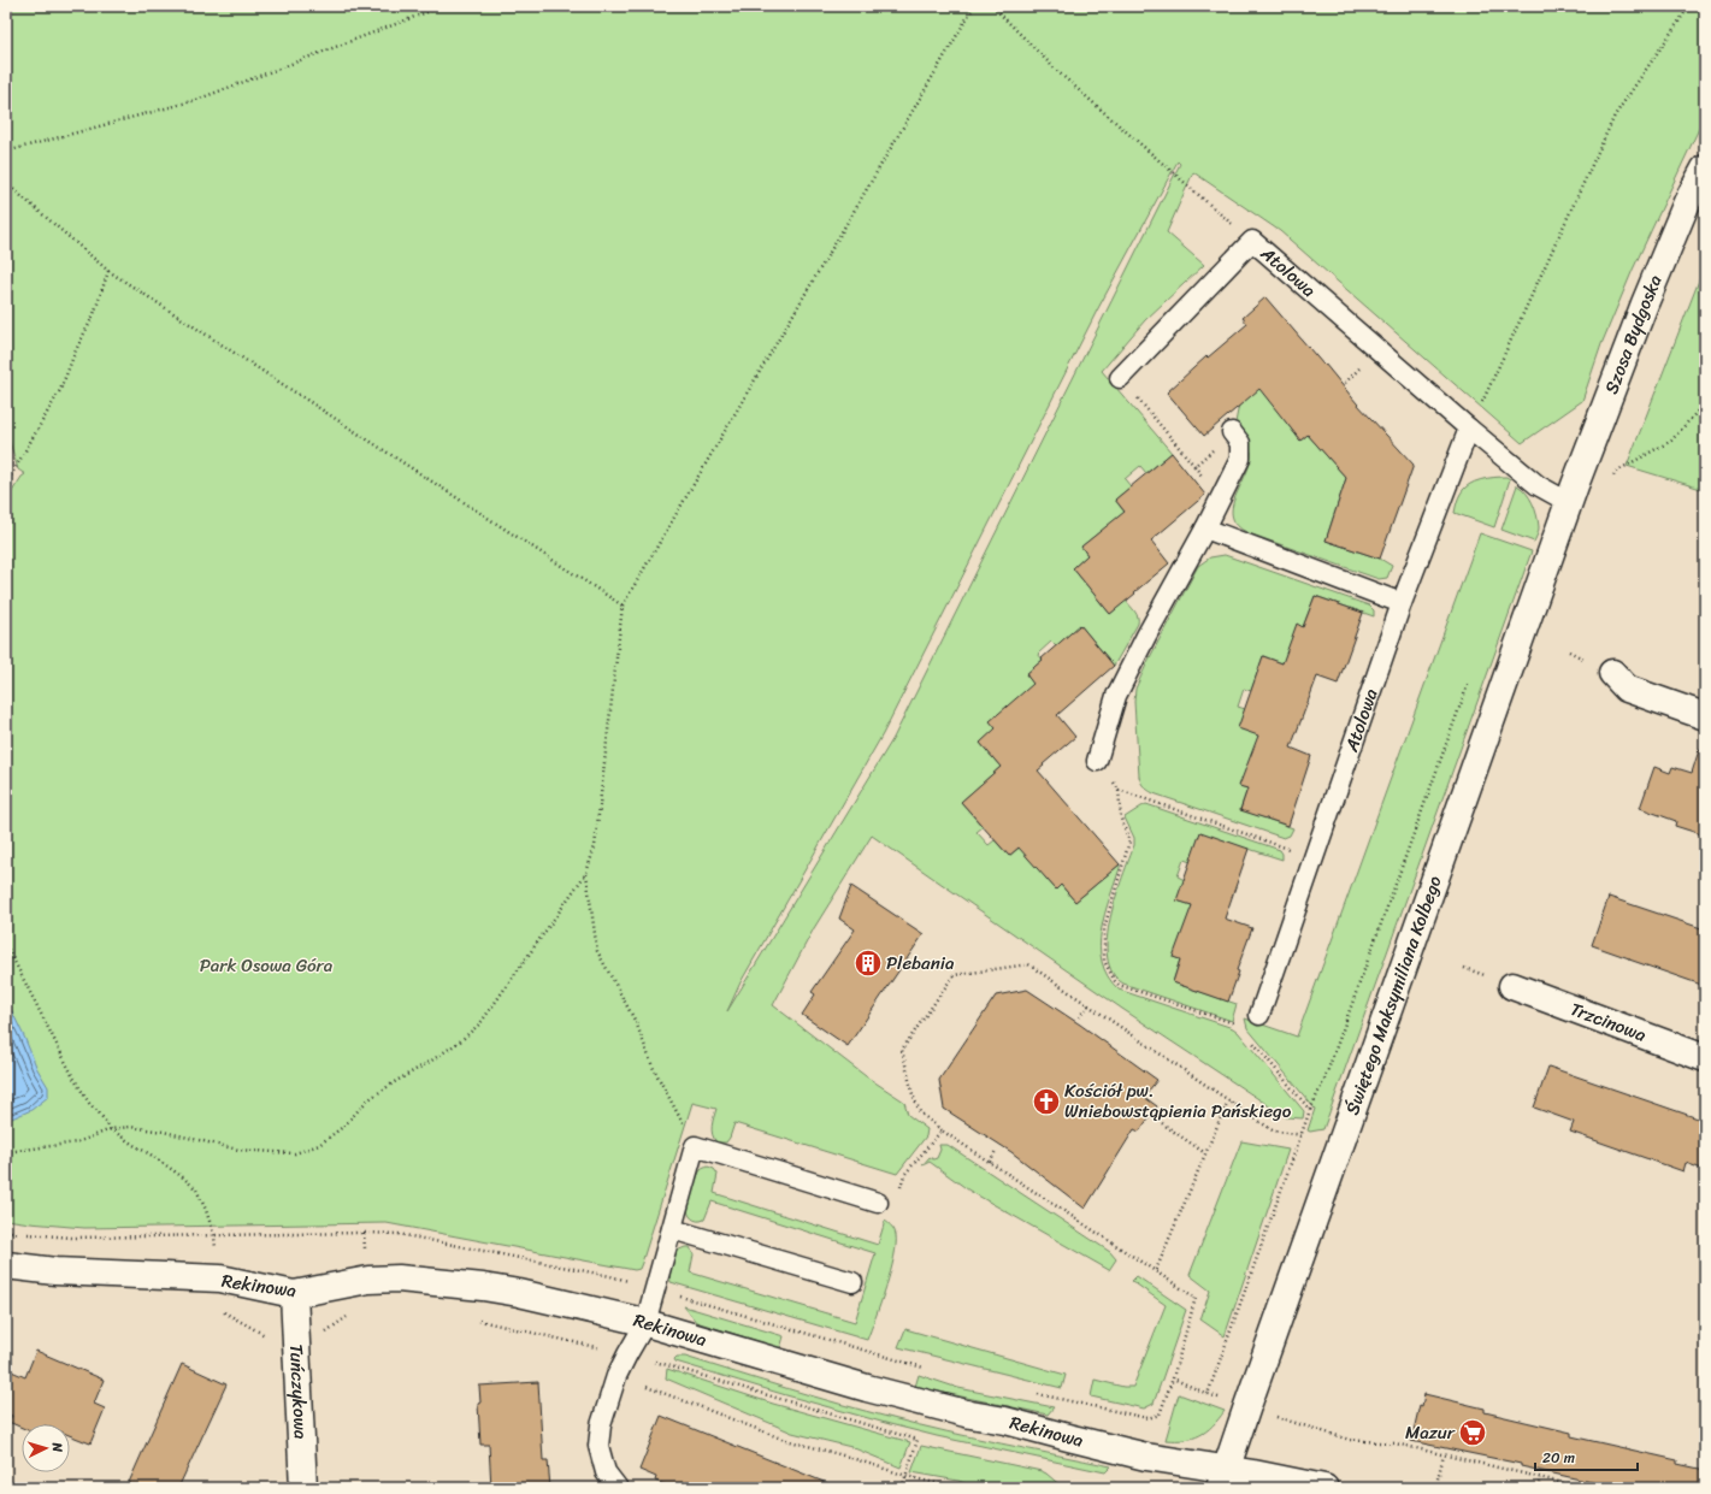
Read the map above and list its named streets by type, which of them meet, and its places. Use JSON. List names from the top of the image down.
{
  "streets": {
    "street": [
      "Szosa Bydgoska",
      "Świętego Maksymiliana Kolbego",
      "Trzcinowa",
      "Rekinowa",
      "Tuńczykowa"
    ],
    "lane": ["Atolowa"]
  },
  "crossings": [
    ["Atolowa", "Szosa Bydgoska"],
    ["Atolowa", "Świętego Maksymiliana Kolbego"],
    ["Szosa Bydgoska", "Świętego Maksymiliana Kolbego"],
    ["Świętego Maksymiliana Kolbego", "Rekinowa"],
    ["Rekinowa", "Tuńczykowa"]
  ],
  "parks": ["Park Osowa Góra"],
  "places": {
    "building": ["Plebania"],
    "church": ["Kościół pw. Wniebowstąpienia Pańskiego"],
    "supermarket": ["Mazur"]
  },
  "scale_bar": "20 m",
  "north": "right"
}
